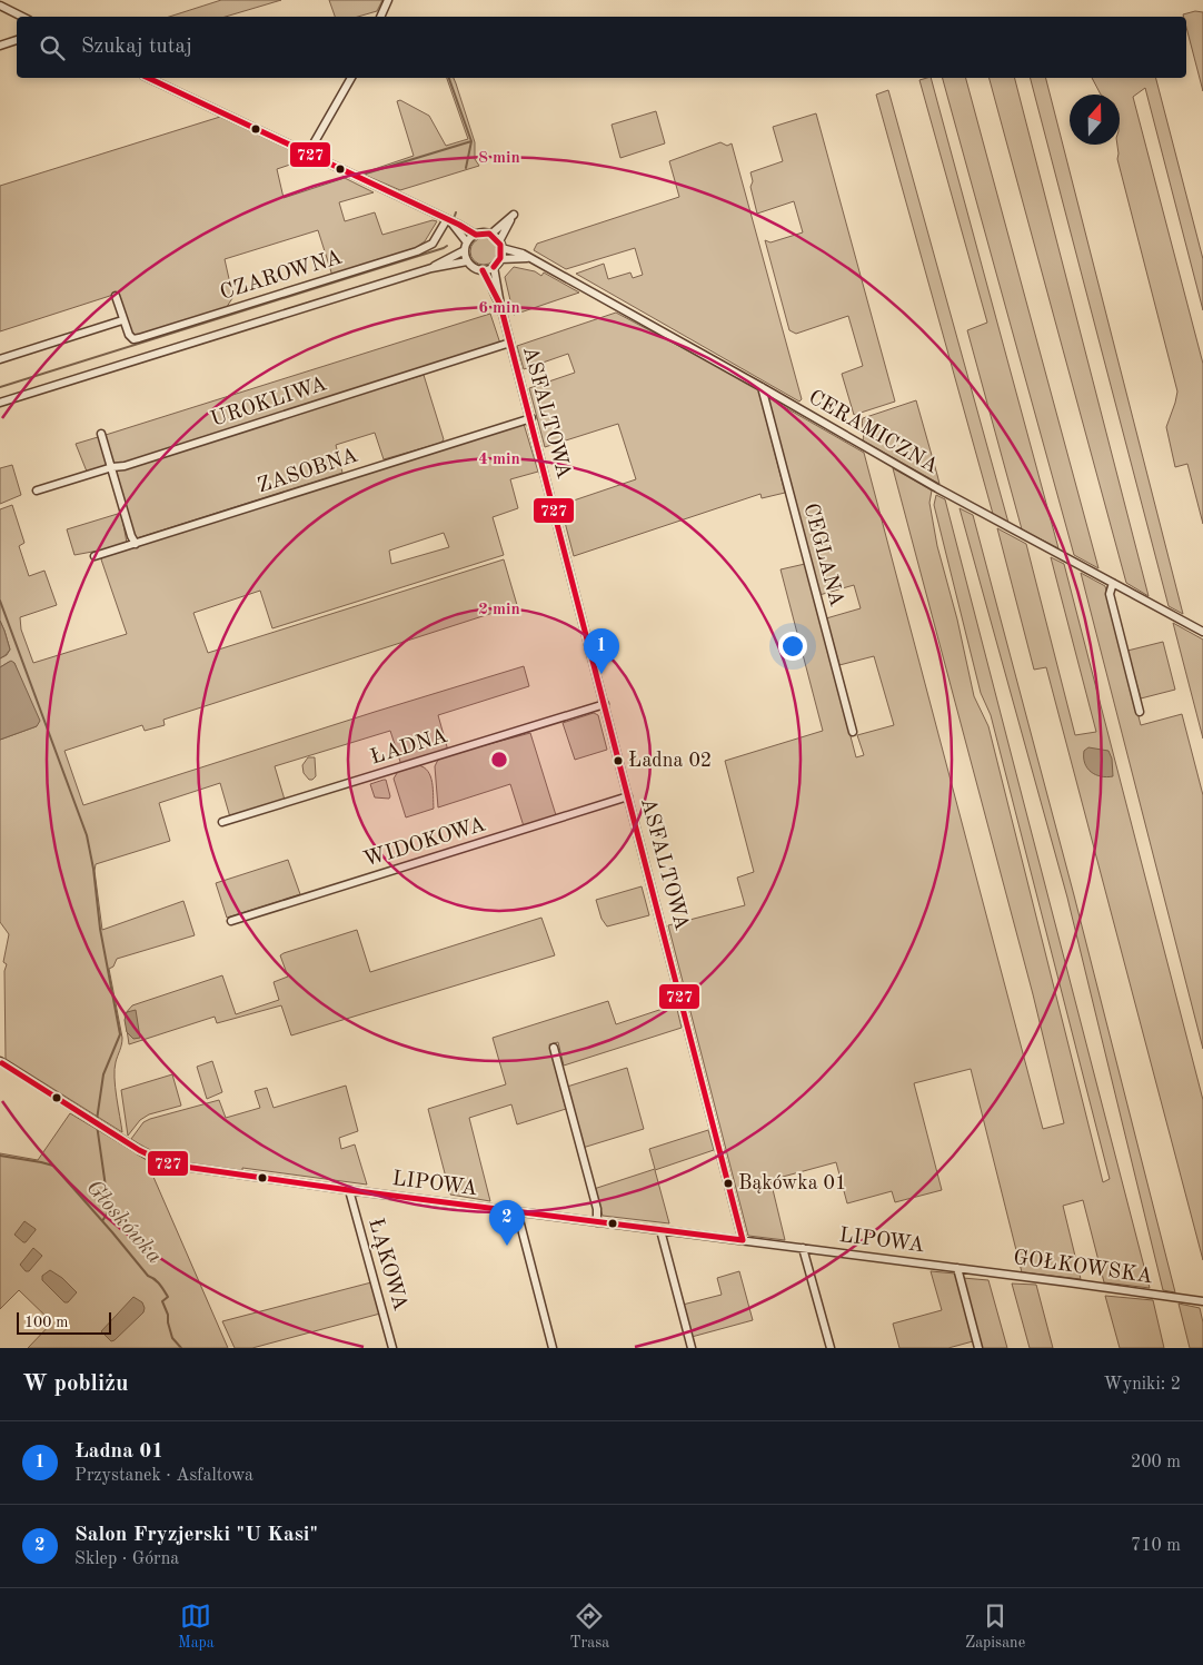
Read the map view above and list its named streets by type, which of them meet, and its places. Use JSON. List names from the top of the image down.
{
  "streets": {
    "street": [
      "CZAROWNA",
      "UROKLIWA",
      "ASFALTOWA",
      "CERAMICZNA",
      "ZASOBNA",
      "CEGLANA",
      "ŁADNA",
      "WIDOKOWA",
      "LIPOWA",
      "ŁĄKOWA",
      "GOŁKOWSKA"
    ]
  },
  "crossings": [
    ["UROKLIWA", "ASFALTOWA"],
    ["ASFALTOWA", "CERAMICZNA"],
    ["ASFALTOWA", "ZASOBNA"],
    ["ASFALTOWA", "ŁADNA"],
    ["ASFALTOWA", "WIDOKOWA"],
    ["ASFALTOWA", "LIPOWA"],
    ["CERAMICZNA", "CEGLANA"],
    ["LIPOWA", "ŁĄKOWA"],
    ["LIPOWA", "GOŁKOWSKA"]
  ],
  "water": ["Głoskówka"],
  "places": ["Ładna 02", "Bąkówka 01"],
  "lines": ["transit line 727"],
  "scale_bar": "100 m",
  "north": "top",
  "page": {
    "search": "Szukaj tutaj",
    "pins": ["1", "2"],
    "scale": "100 m",
    "heading": ["W pobliżu", "Wyniki: 2"],
    "list": [
      {
        "mark": "1",
        "name": "Ładna 01",
        "note": "Przystanek · Asfaltowa",
        "value": "200 m"
      },
      {
        "mark": "2",
        "name": "Salon Fryzjerski \"U Kasi\"",
        "note": "Sklep · Górna",
        "value": "710 m"
      }
    ],
    "nav": ["Mapa", "Trasa", "Zapisane"]
  },
  "rings": [
    "8 min",
    "6 min",
    "4 min",
    "2 min"
  ]
}
